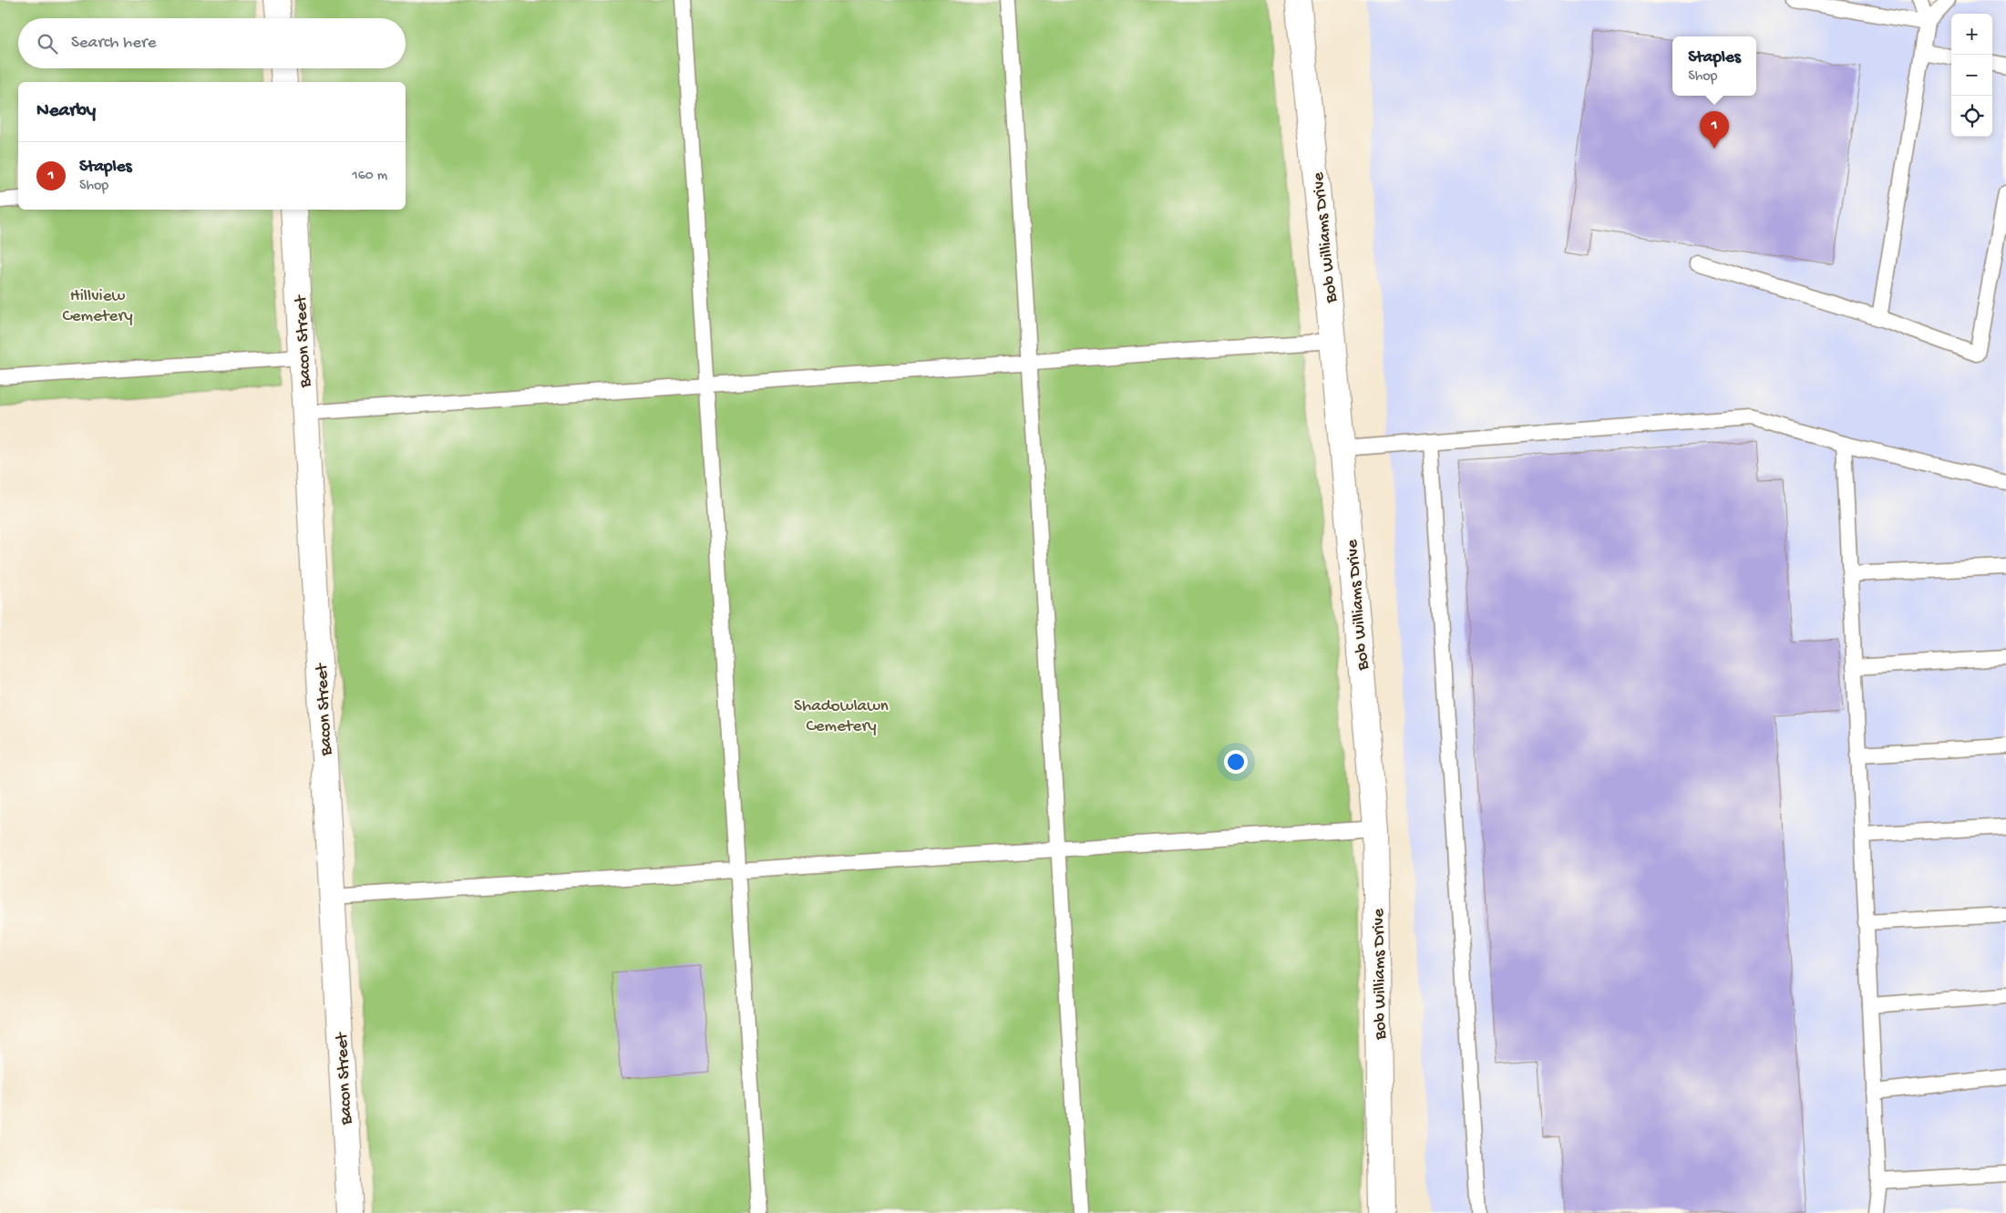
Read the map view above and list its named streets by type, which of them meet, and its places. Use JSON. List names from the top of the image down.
{
  "streets": {
    "street": ["Bob Williams Drive", "Bacon Street"]
  },
  "parks": ["Hillview Cemetery", "Shadowlawn Cemetery"],
  "page": {
    "map_buttons": ["+", "−"],
    "search": "Search here",
    "popup": ["Staples", "Shop"],
    "heading": "Nearby",
    "pins": "1",
    "list": [
      {
        "mark": "1",
        "name": "Staples",
        "note": "Shop",
        "value": "160 m"
      }
    ]
  }
}
